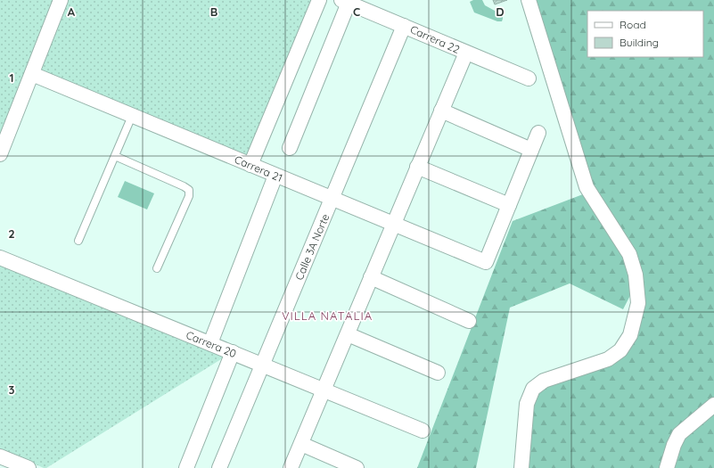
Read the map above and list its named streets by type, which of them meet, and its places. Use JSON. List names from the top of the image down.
{
  "streets": {
    "street": [
      "Carrera 22",
      "Carrera 21",
      "Calle 3A Norte",
      "Carrera 20"
    ]
  },
  "crossings": [
    ["Carrera 22", "Calle 3A Norte"],
    ["Carrera 21", "Calle 3A Norte"],
    ["Calle 3A Norte", "Carrera 20"]
  ],
  "districts": ["VILLA NATALIA"],
  "legend": ["Road", "Building"],
  "grid": {
    "columns": [
      "A",
      "B",
      "C",
      "D"
    ],
    "rows": ["1", "2", "3"]
  }
}
